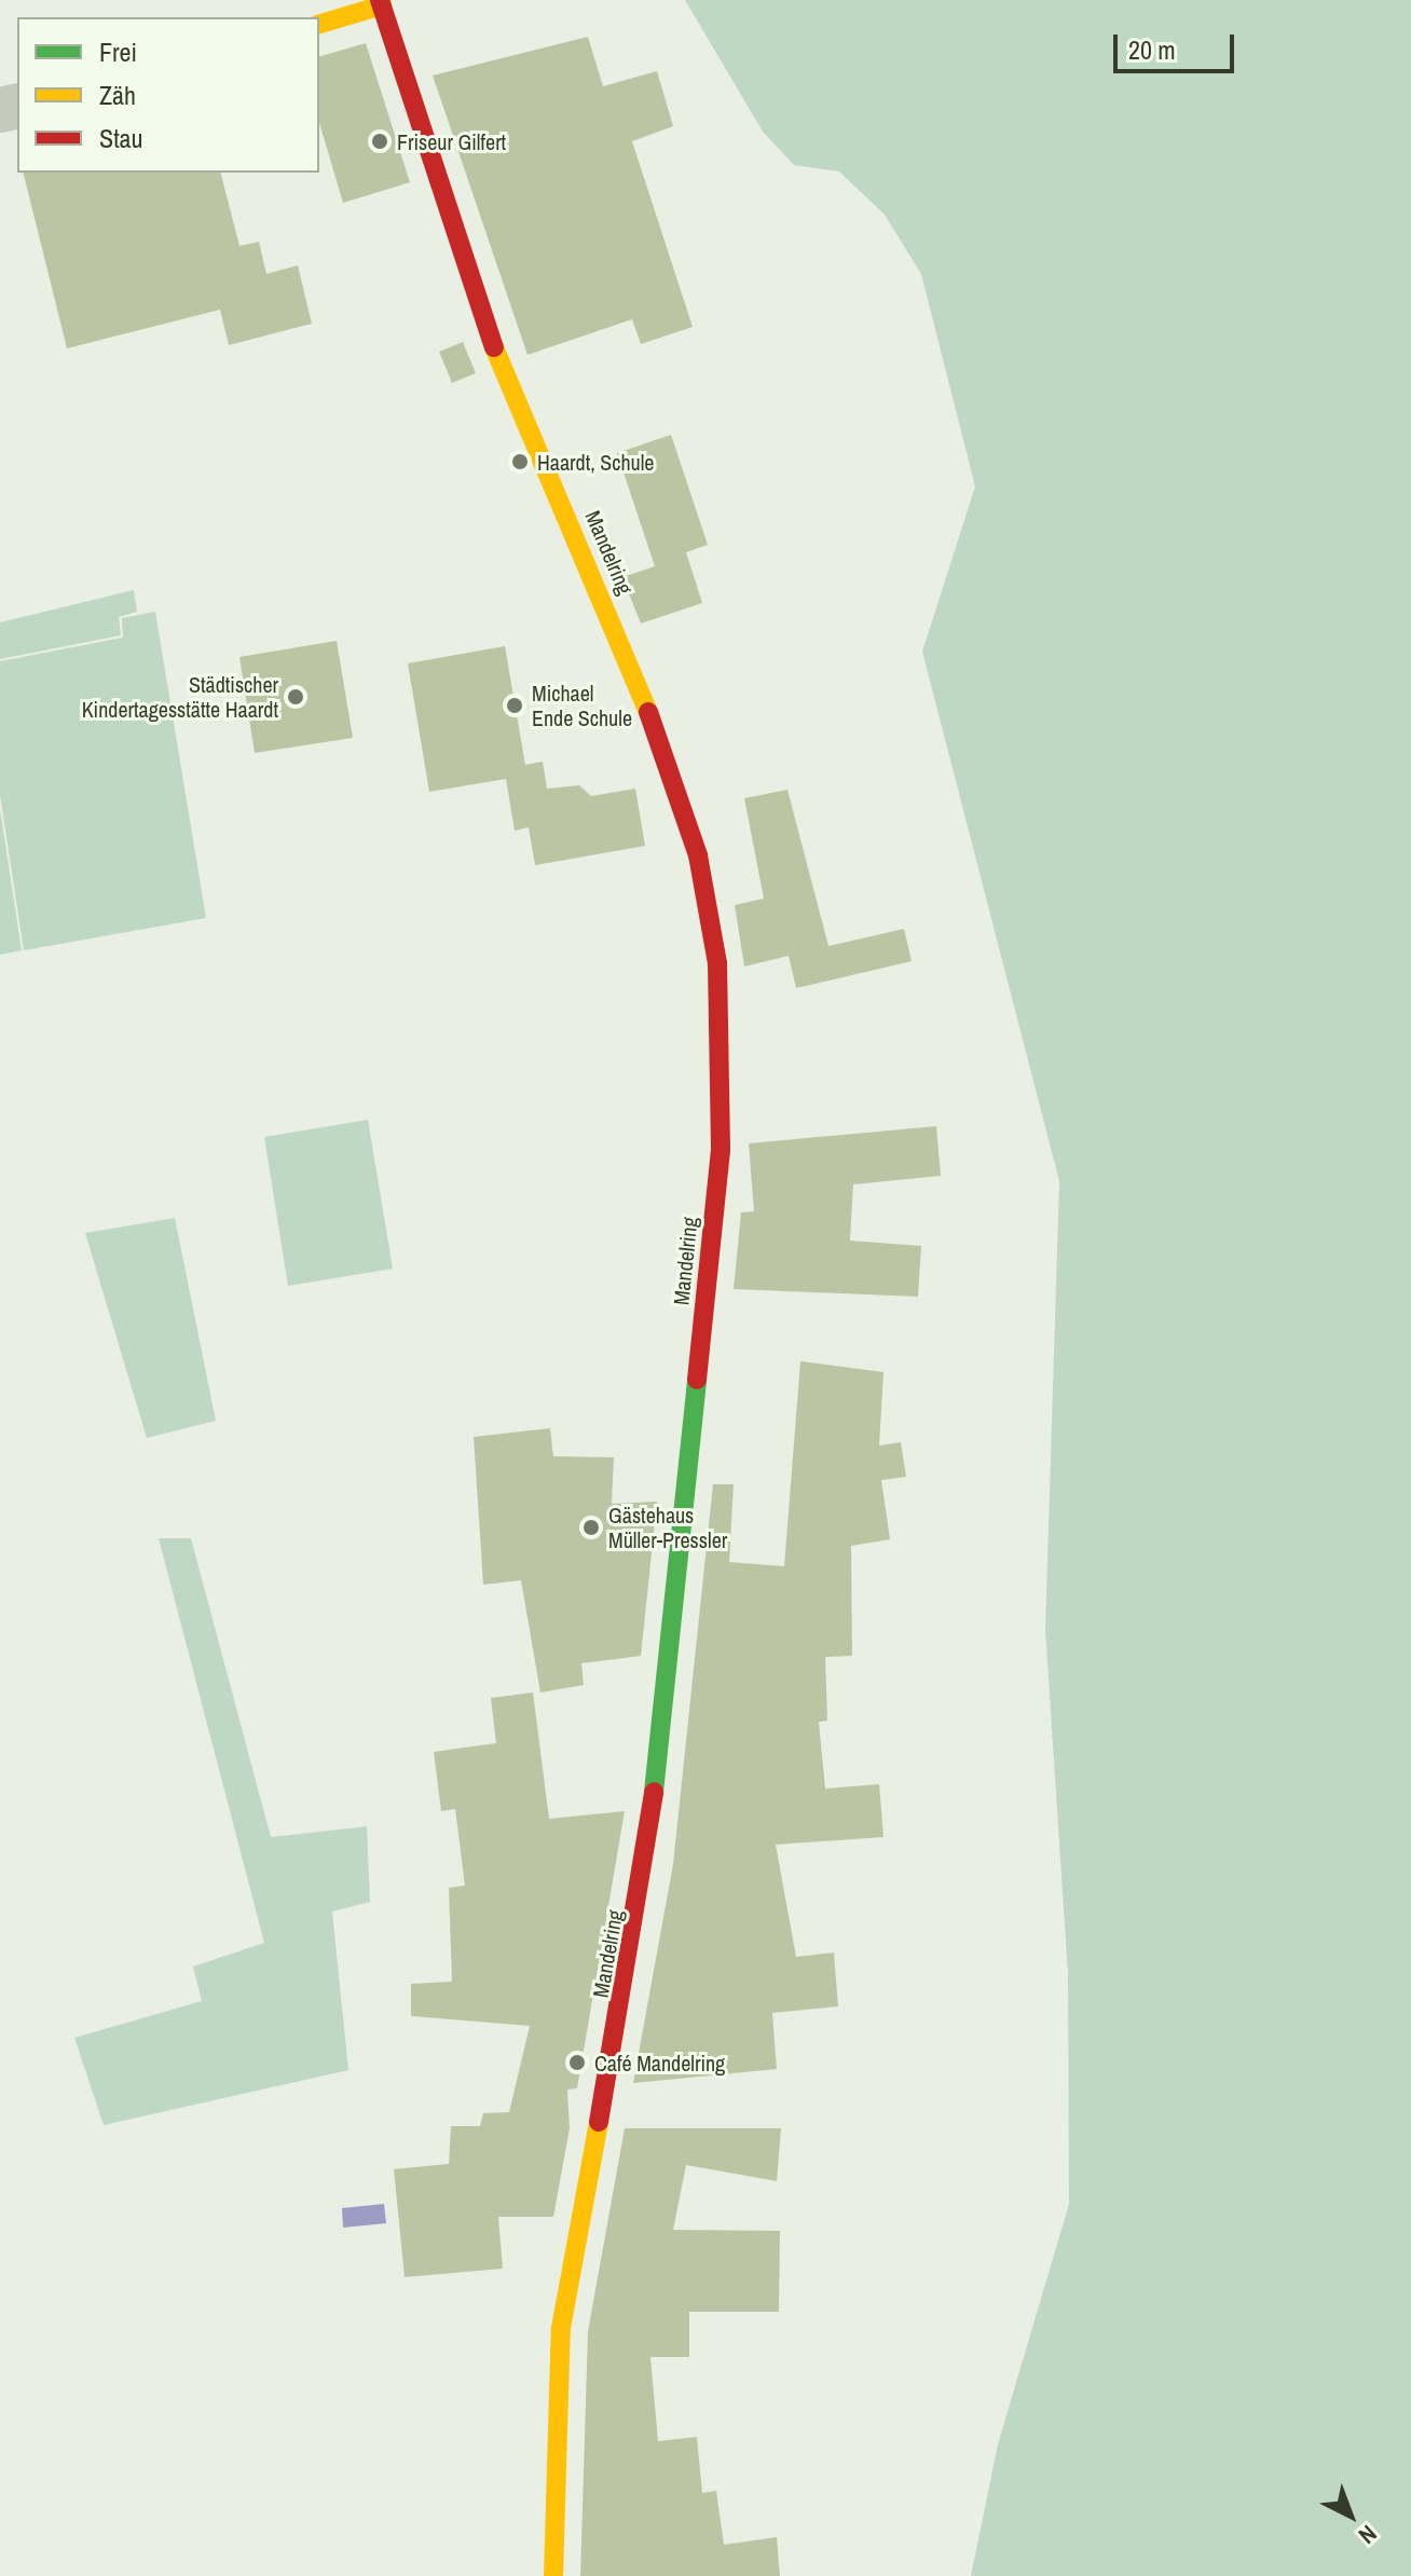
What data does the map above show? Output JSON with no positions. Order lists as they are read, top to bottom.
{
  "streets": {
    "street": ["Mandelring"]
  },
  "places": [
    "Friseur Gilfert",
    "Haardt, Schule",
    "Städtischer Kindertagesstätte Haardt",
    "Michael Ende Schule",
    "Gästehaus Müller-Pressler",
    "Café Mandelring"
  ],
  "legend": ["Frei", "Zäh", "Stau"],
  "scale_bar": "20 m",
  "north": "bottom right"
}
